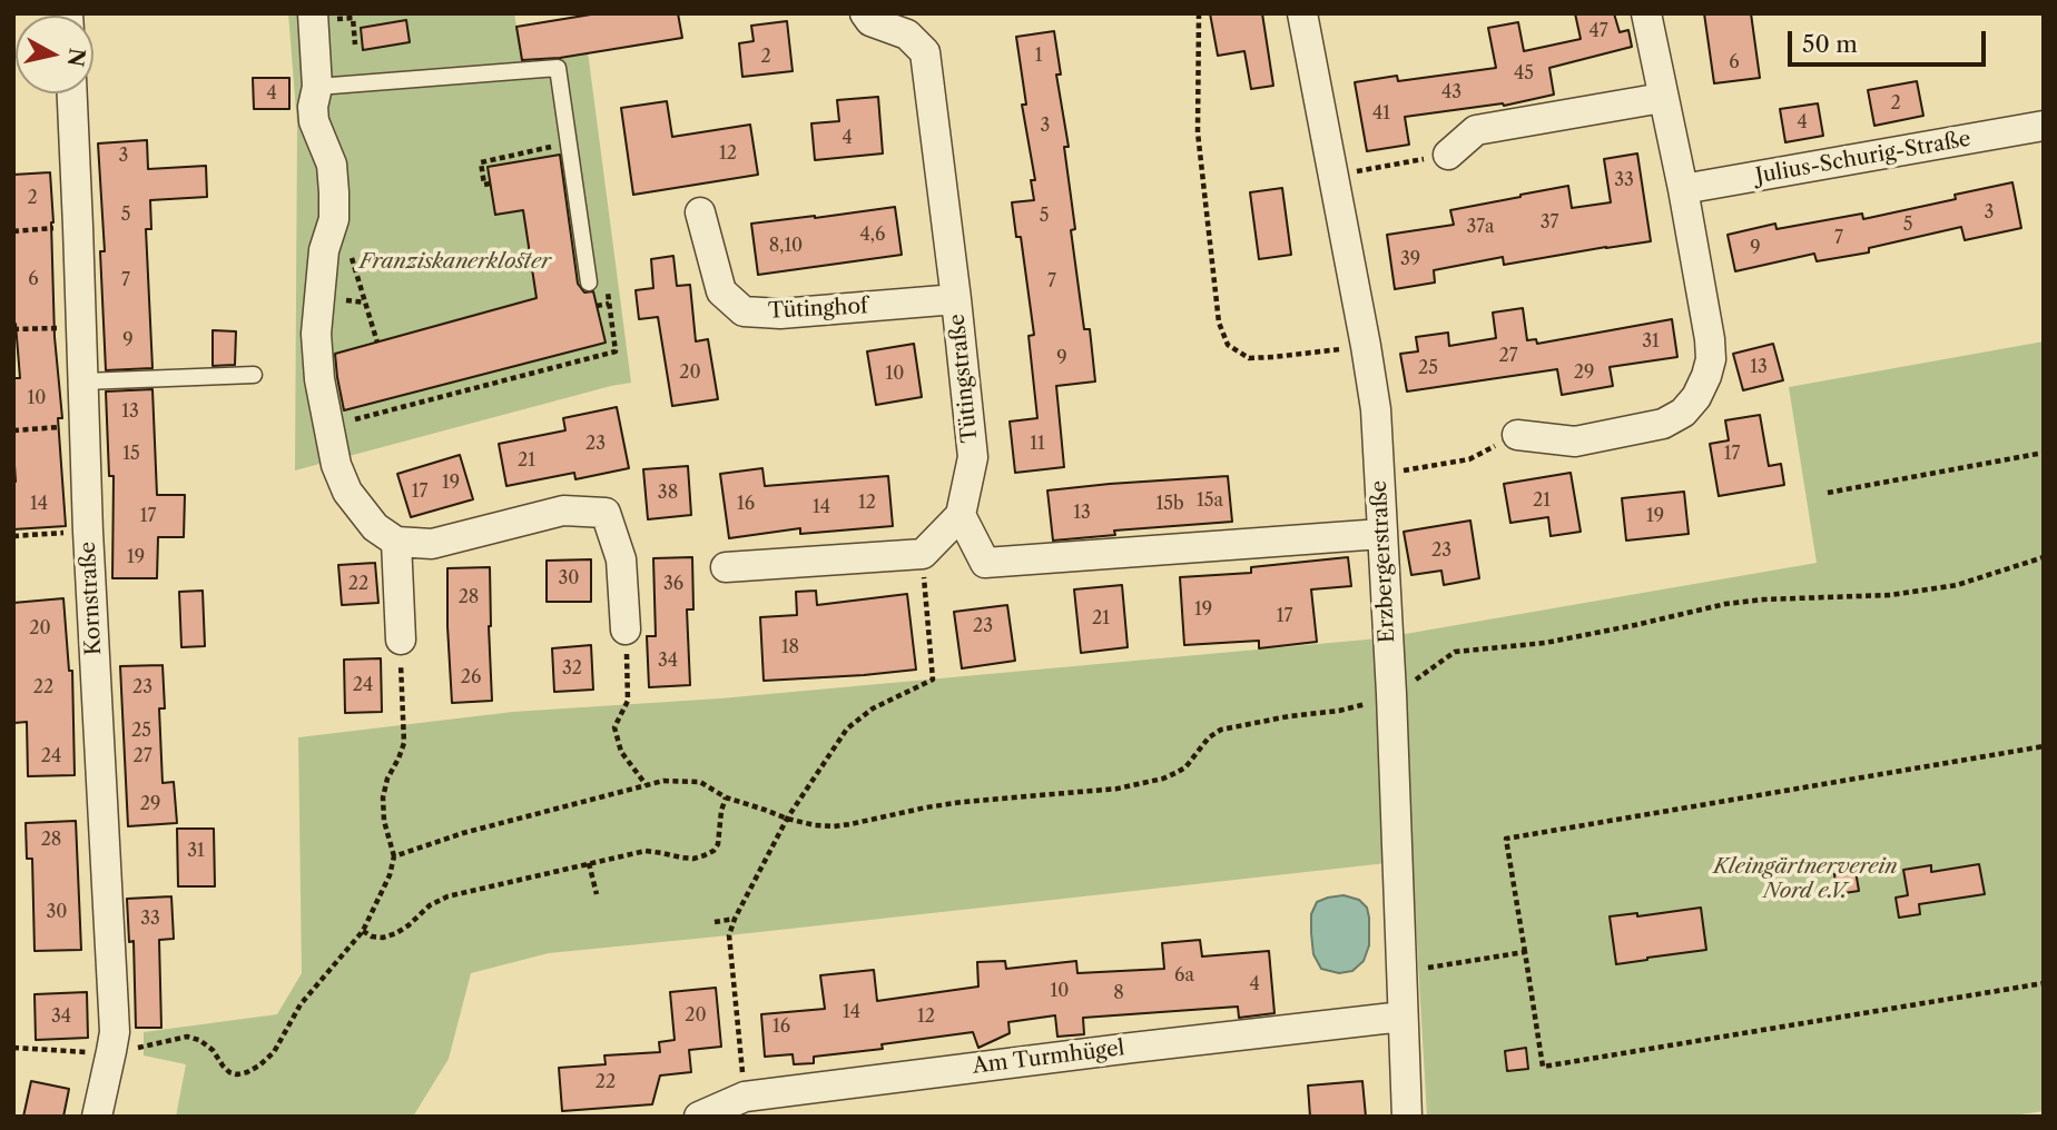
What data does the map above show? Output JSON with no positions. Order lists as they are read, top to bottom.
{
  "streets": {
    "street": [
      "Julius-Schurig-Straße",
      "Tütinghof",
      "Tütingstraße",
      "Erzbergerstraße",
      "Kornstraße",
      "Am Turmhügel"
    ]
  },
  "crossings": [
    ["Tütinghof", "Tütingstraße"],
    ["Erzbergerstraße", "Am Turmhügel"]
  ],
  "parks": ["Franziskanerkloster", "Kleingärtnerverein Nord e.V."],
  "house_numbers": [
    "47",
    "1",
    "2",
    "6",
    "45",
    "43",
    "4",
    "2",
    "41",
    "4",
    "3",
    "4",
    "12",
    "3",
    "33",
    "2",
    "3",
    "5",
    "5",
    "37",
    "5",
    "37a",
    "4,6",
    "7",
    "8,10",
    "9",
    "39",
    "6",
    "7",
    "7",
    "9",
    "31",
    "27",
    "9",
    "13",
    "25",
    "20",
    "29",
    "10",
    "10",
    "13",
    "23",
    "11",
    "15",
    "17",
    "21",
    "19",
    "17",
    "38",
    "15a",
    "21",
    "12",
    "14",
    "16",
    "15b",
    "14",
    "13",
    "17",
    "19",
    "23",
    "19",
    "30",
    "22",
    "36",
    "28",
    "19",
    "17",
    "21",
    "23",
    "20",
    "18",
    "34",
    "32",
    "26",
    "24",
    "22",
    "23",
    "25",
    "24",
    "27",
    "29",
    "28",
    "31",
    "30",
    "33",
    "6a",
    "4",
    "10",
    "8",
    "14",
    "20",
    "34",
    "12",
    "16",
    "22"
  ],
  "scale_bar": "50 m",
  "north": "right"
}
